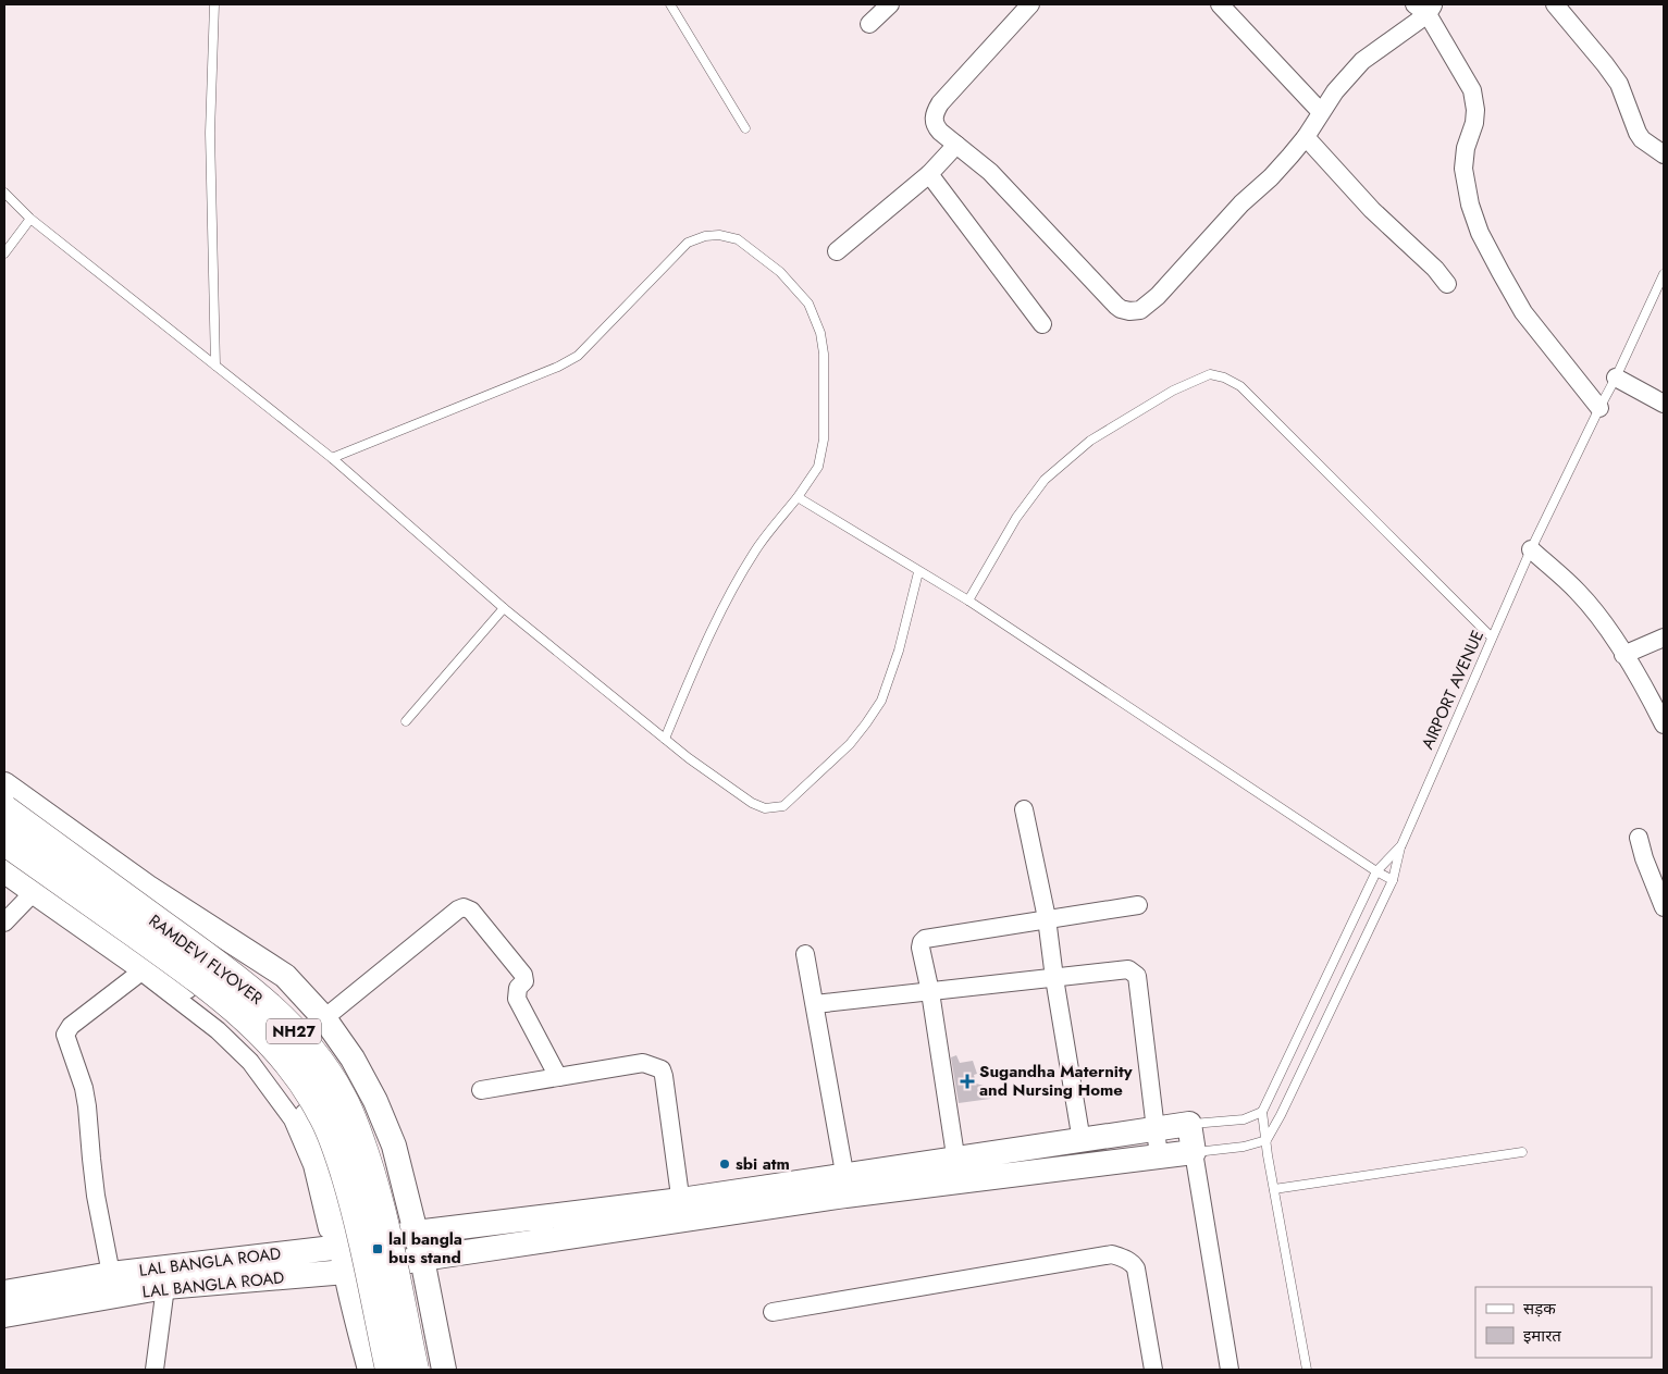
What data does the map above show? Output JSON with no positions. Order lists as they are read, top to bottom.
{
  "streets": {
    "highway": ["RAMDEVI FLYOVER", "NH27"],
    "street": ["LAL BANGLA ROAD"],
    "lane": ["AIRPORT AVENUE"]
  },
  "places": {
    "health": ["Sugandha Maternity and Nursing Home"],
    "other": ["sbi atm"],
    "transit": ["lal bangla bus stand"]
  },
  "legend": ["सड़क", "इमारत"]
}
